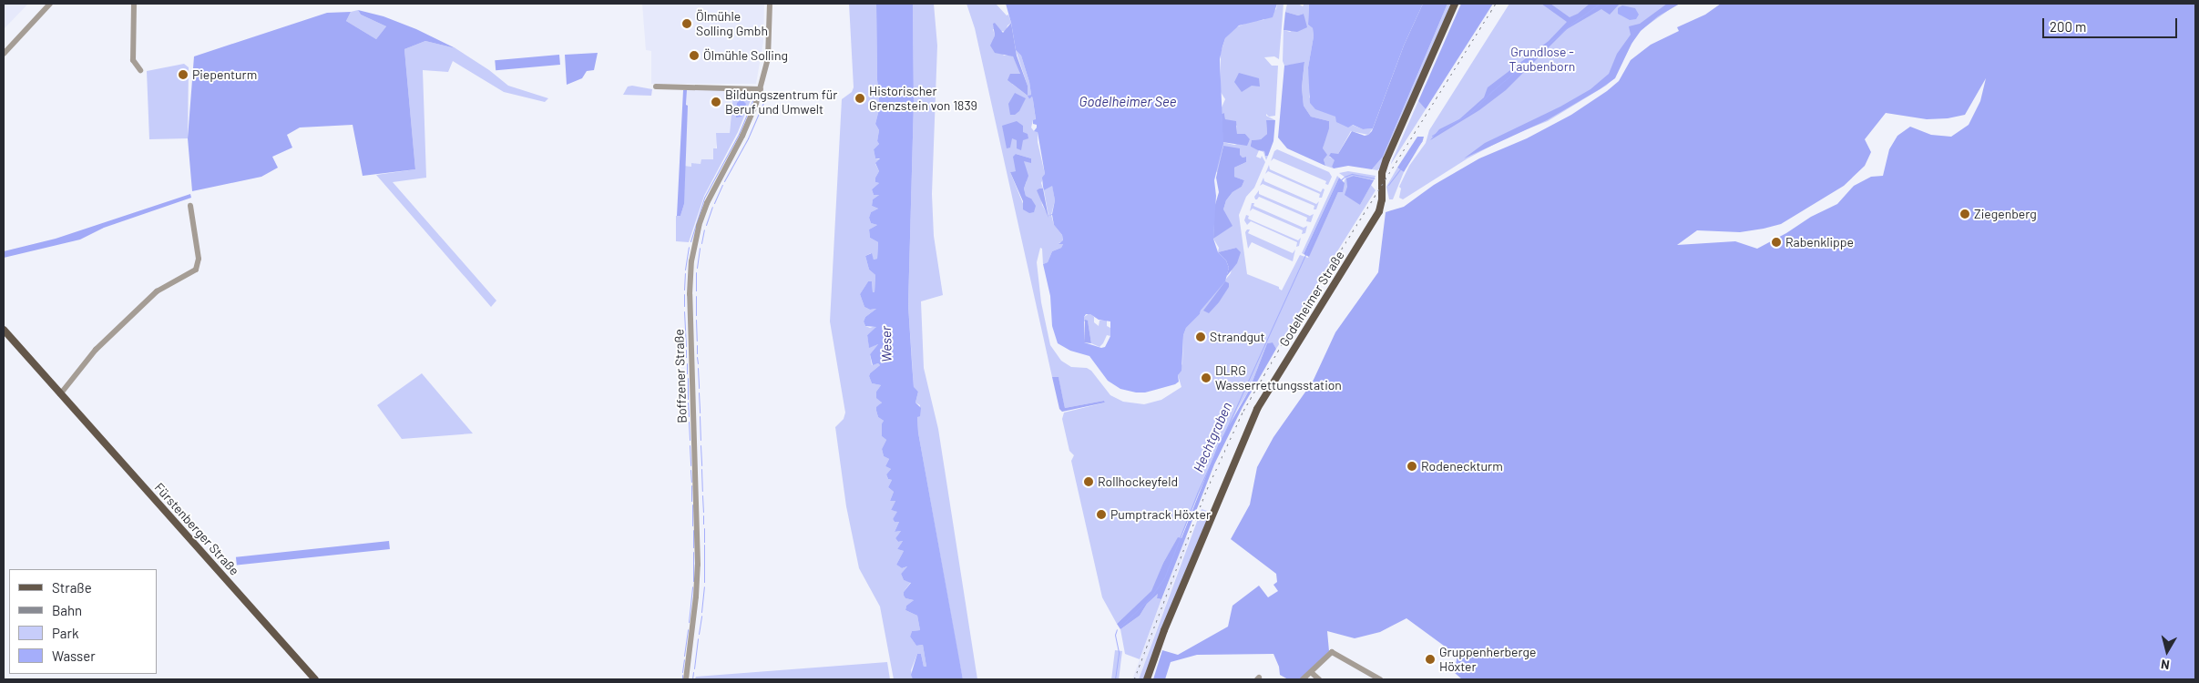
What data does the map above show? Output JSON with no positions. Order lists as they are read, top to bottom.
{
  "streets": {
    "main road": ["Godelheimer Straße", "Fürstenberger Straße"],
    "street": ["Boffzener Straße"]
  },
  "water": ["Godelheimer See", "Weser", "Hechtgraben"],
  "parks": ["Grundlose - Taubenborn"],
  "places": [
    "Ölmühle Solling Gmbh",
    "Ölmühle Solling",
    "Piepenturm",
    "Historischer Grenzstein von 1839",
    "Bildungszentrum für Beruf und Umwelt",
    "Ziegenberg",
    "Rabenklippe",
    "Strandgut",
    "DLRG Wasserrettungsstation",
    "Rodeneckturm",
    "Rollhockeyfeld",
    "Pumptrack Höxter",
    "Gruppenherberge Höxter"
  ],
  "legend": [
    "Straße",
    "Bahn",
    "Park",
    "Wasser"
  ],
  "scale_bar": "200 m",
  "north": "bottom"
}
